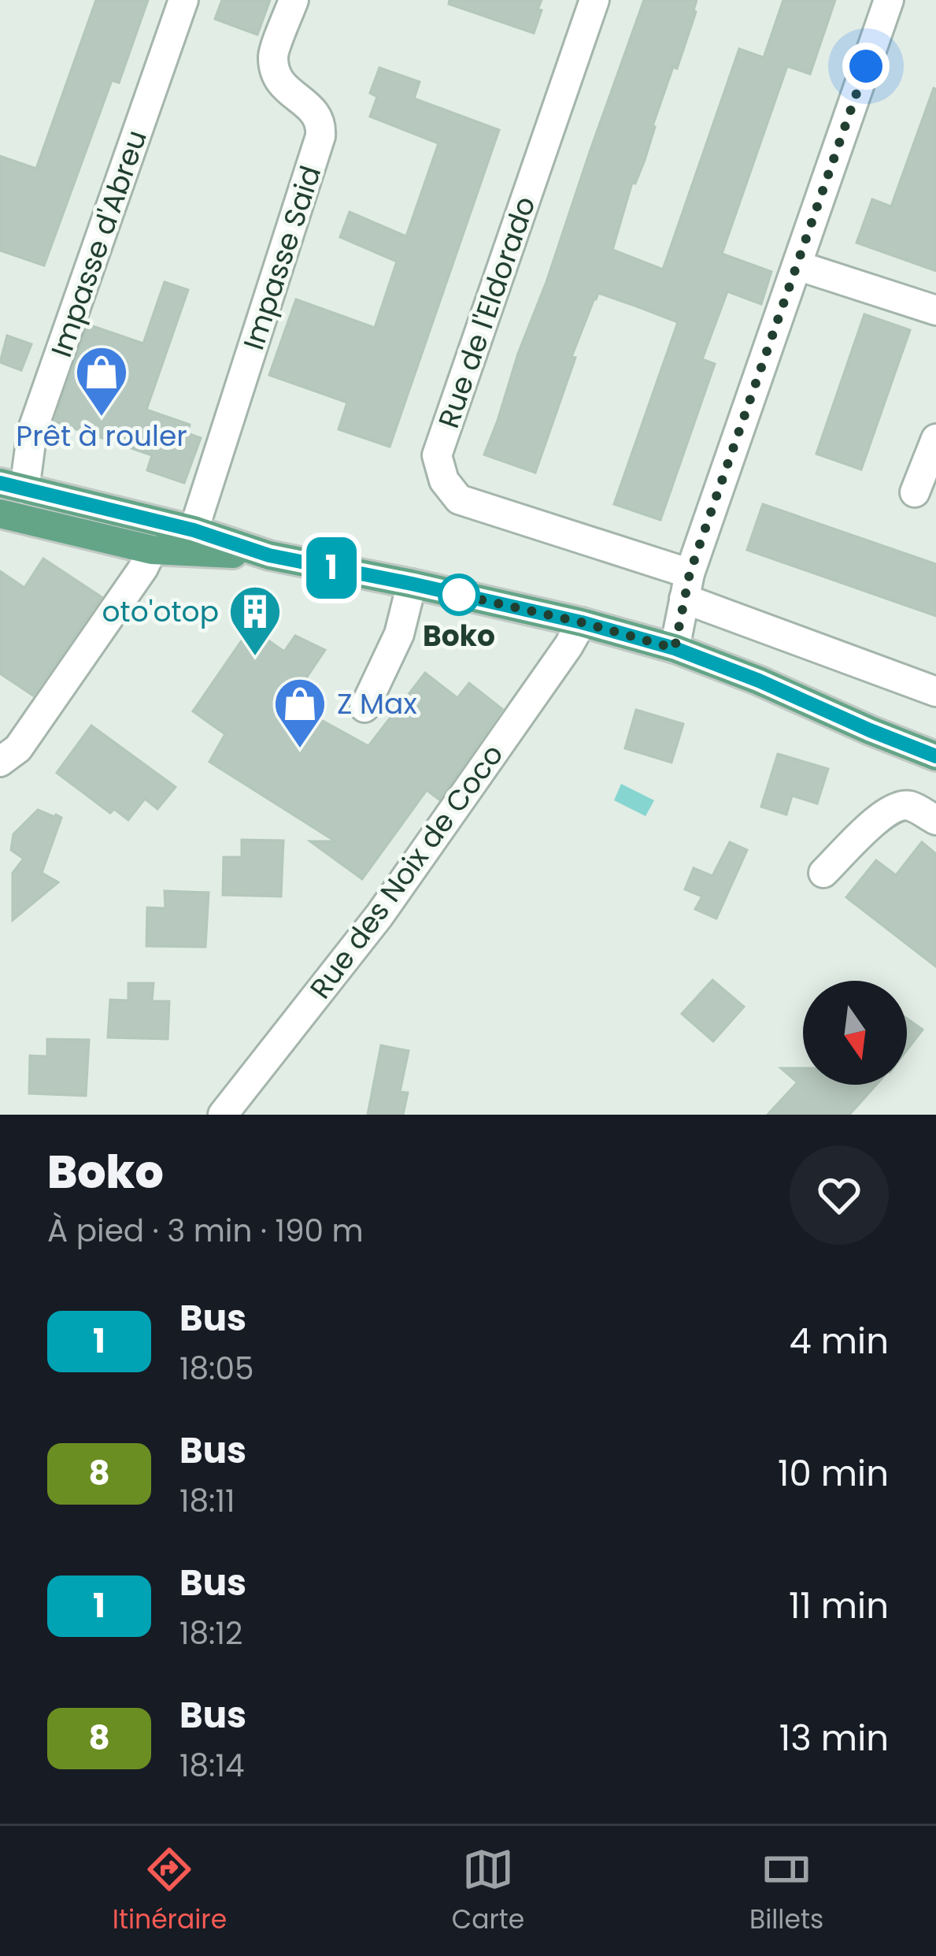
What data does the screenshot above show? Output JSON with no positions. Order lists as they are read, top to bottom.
{
  "streets": {
    "street": [
      "Impasse d'Abreu",
      "Impasse Said",
      "Rue de l'Eldorado",
      "Rue des Noix de Coco"
    ]
  },
  "places": {
    "shop": ["Prêt à rouler", "Z Max"],
    "other": ["Boko"],
    "building": ["oto'otop"]
  },
  "lines": ["bus line 1"],
  "north": "bottom",
  "page": {
    "on_map": "1",
    "heading": ["Boko", "À pied · 3 min · 190 m"],
    "list": [
      {
        "mark": "1",
        "name": "Bus",
        "note": "18:05",
        "value": "4 min"
      },
      {
        "mark": "8",
        "name": "Bus",
        "note": "18:11",
        "value": "10 min"
      },
      {
        "mark": "1",
        "name": "Bus",
        "note": "18:12",
        "value": "11 min"
      },
      {
        "mark": "8",
        "name": "Bus",
        "note": "18:14",
        "value": "13 min"
      }
    ],
    "tabs": ["Itinéraire", "Carte", "Billets"]
  }
}
